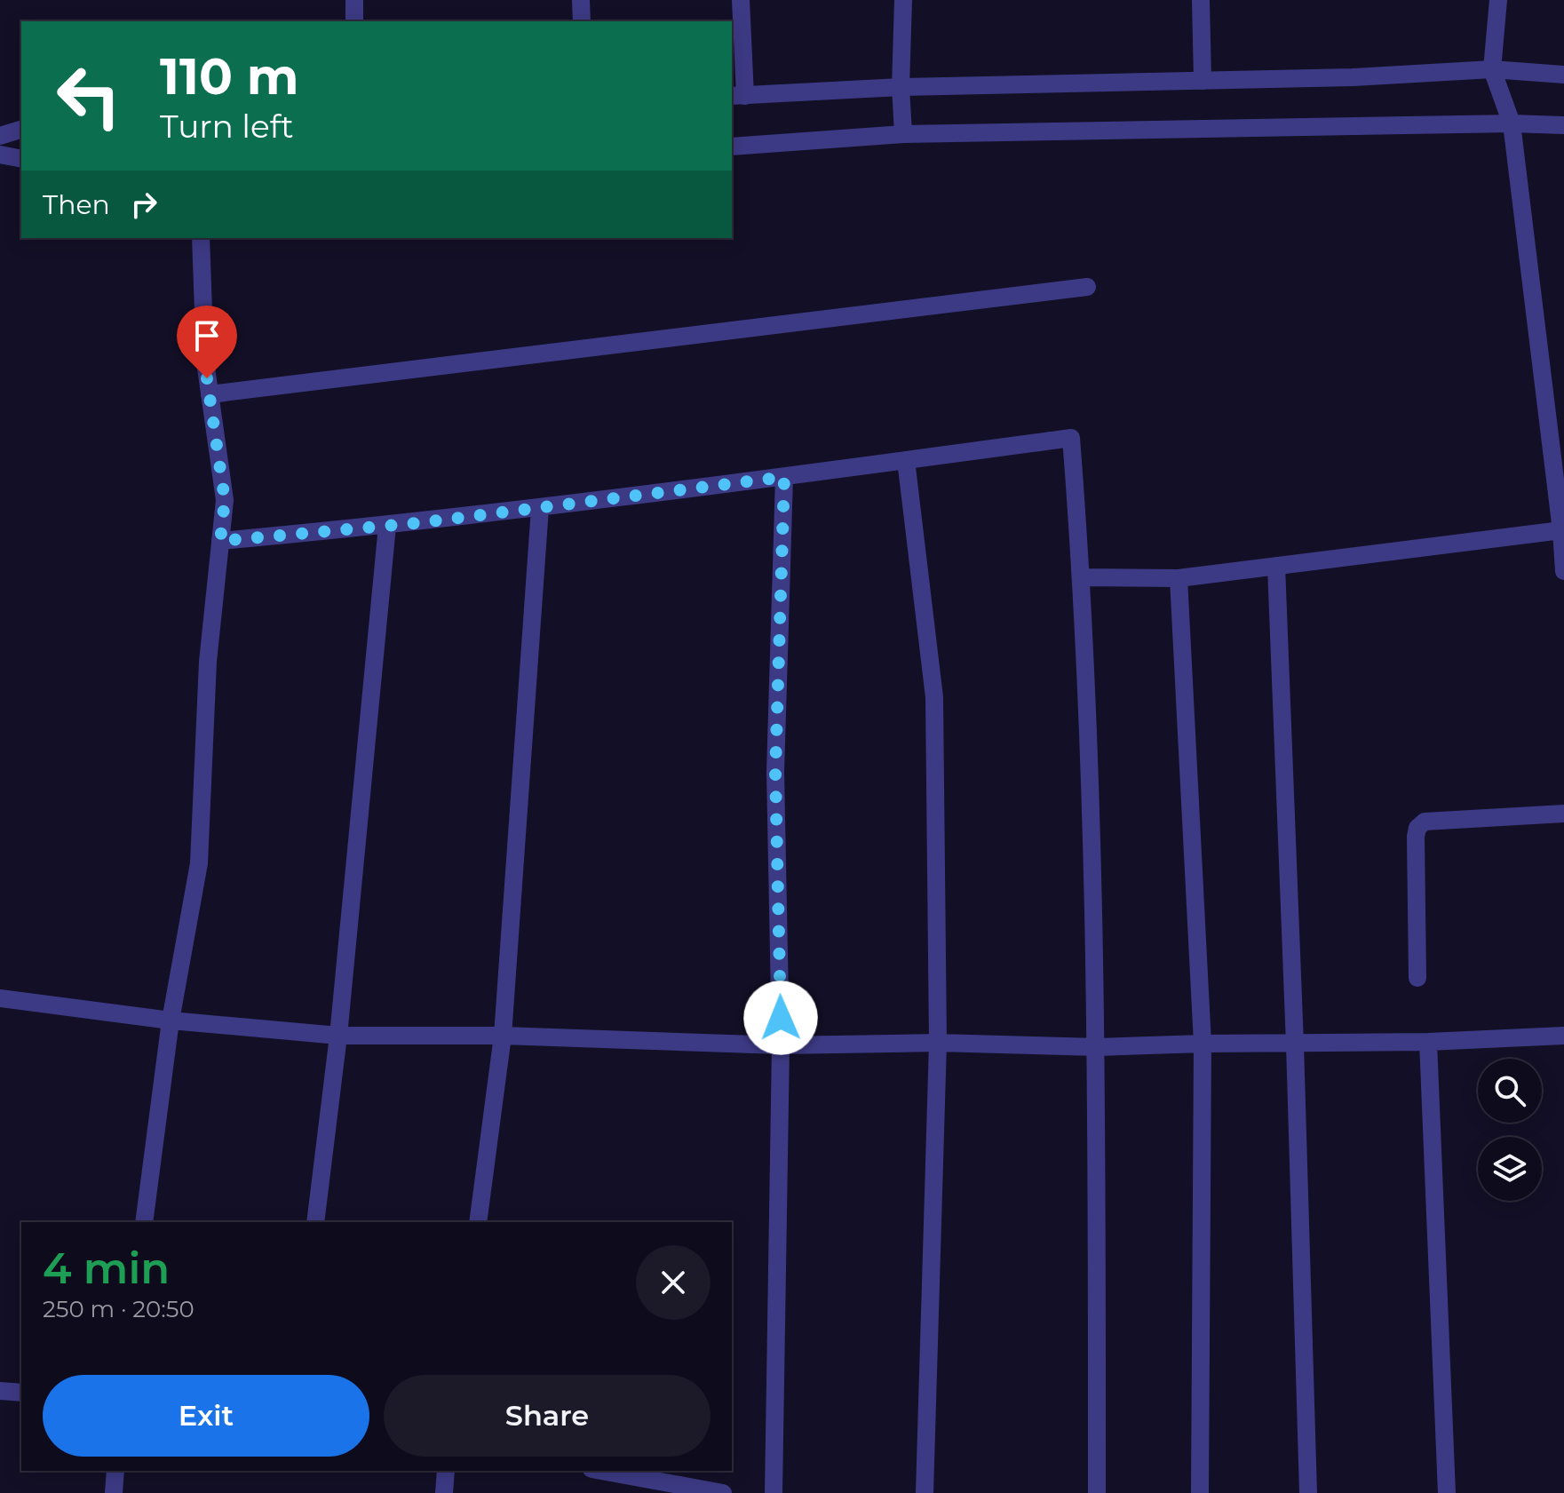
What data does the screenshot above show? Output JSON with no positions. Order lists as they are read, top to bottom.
{
  "page": {
    "turn": ["110 m", "Turn left"],
    "then": "Then",
    "heading": ["4 min", "250 m · 20:50"],
    "buttons": ["Exit", "Share"]
  }
}
